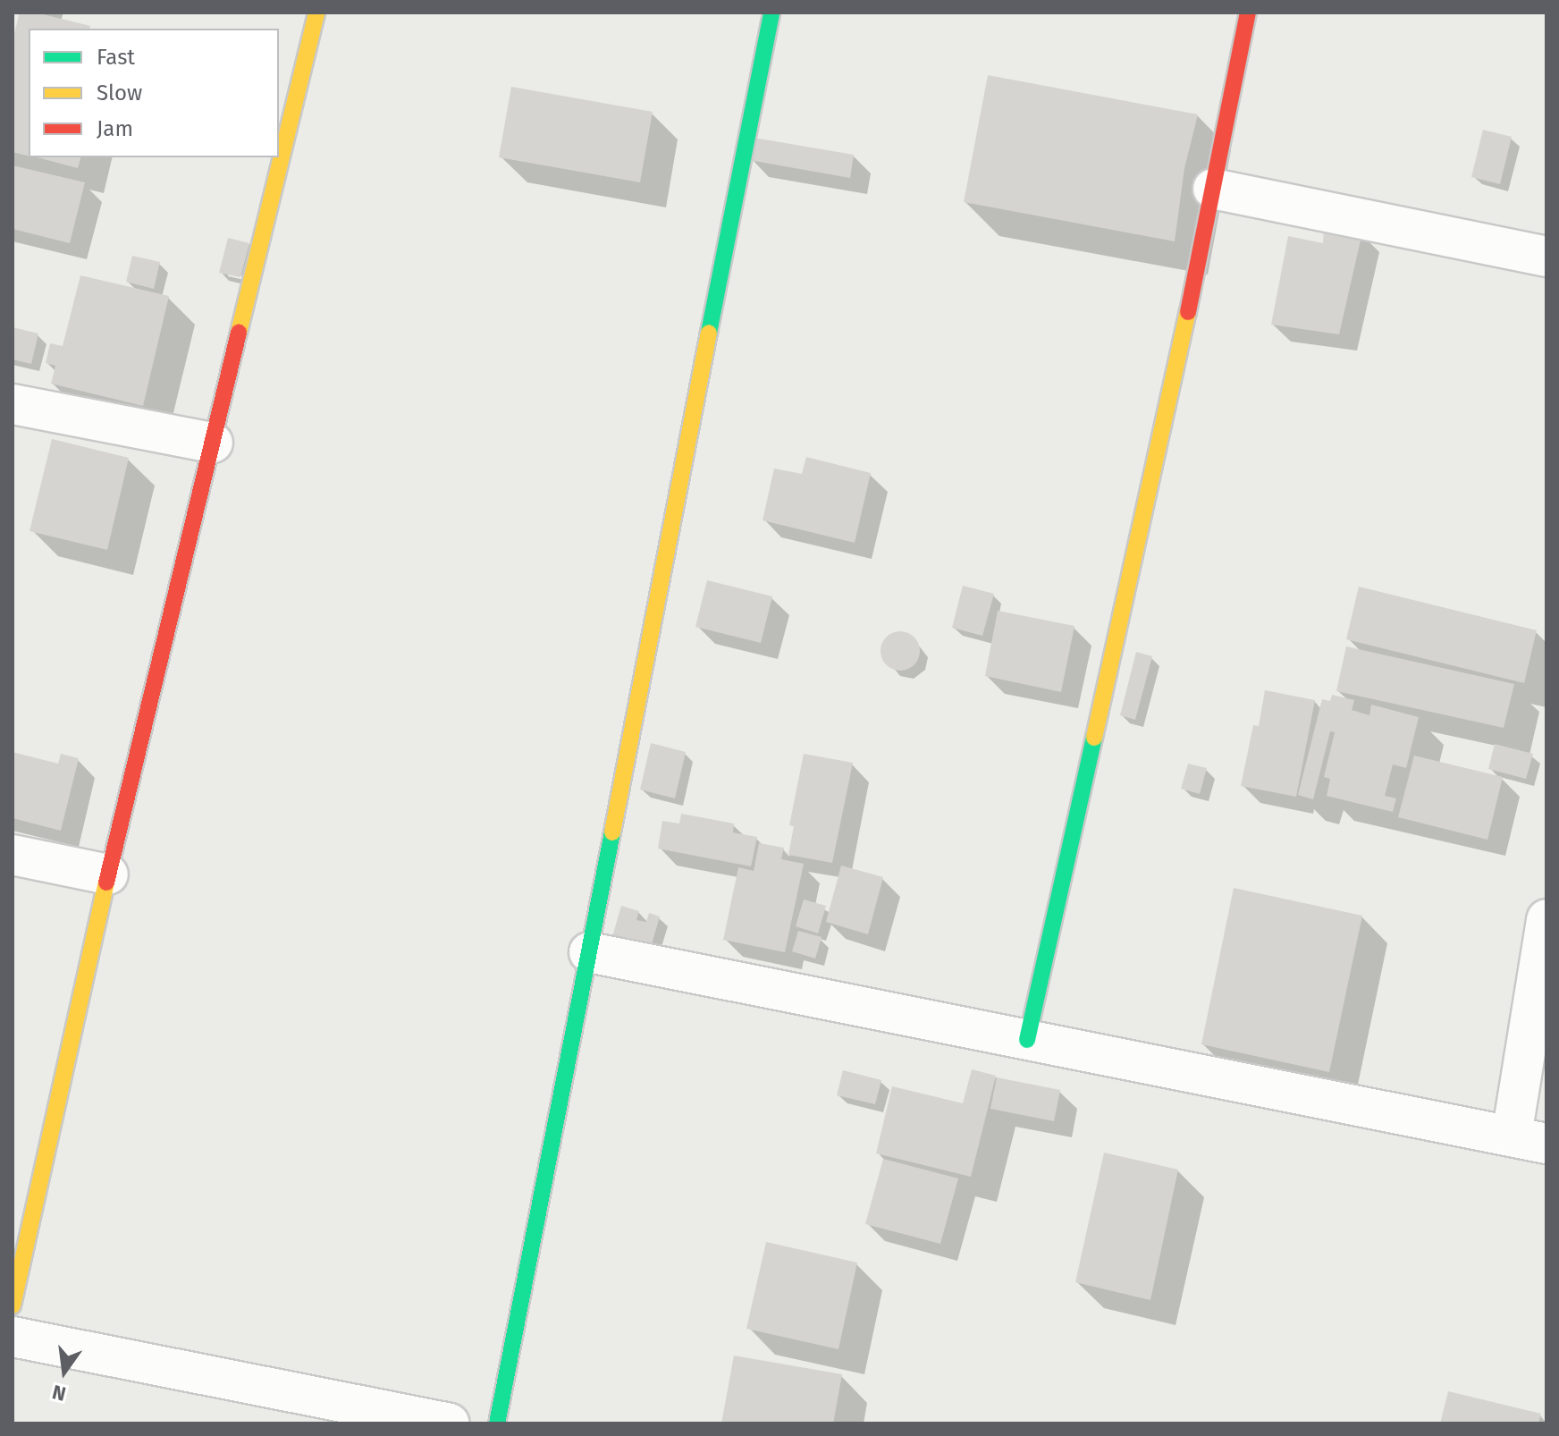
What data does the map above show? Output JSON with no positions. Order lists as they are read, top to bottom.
{
  "legend": ["Fast", "Slow", "Jam"],
  "north": "bottom"
}
